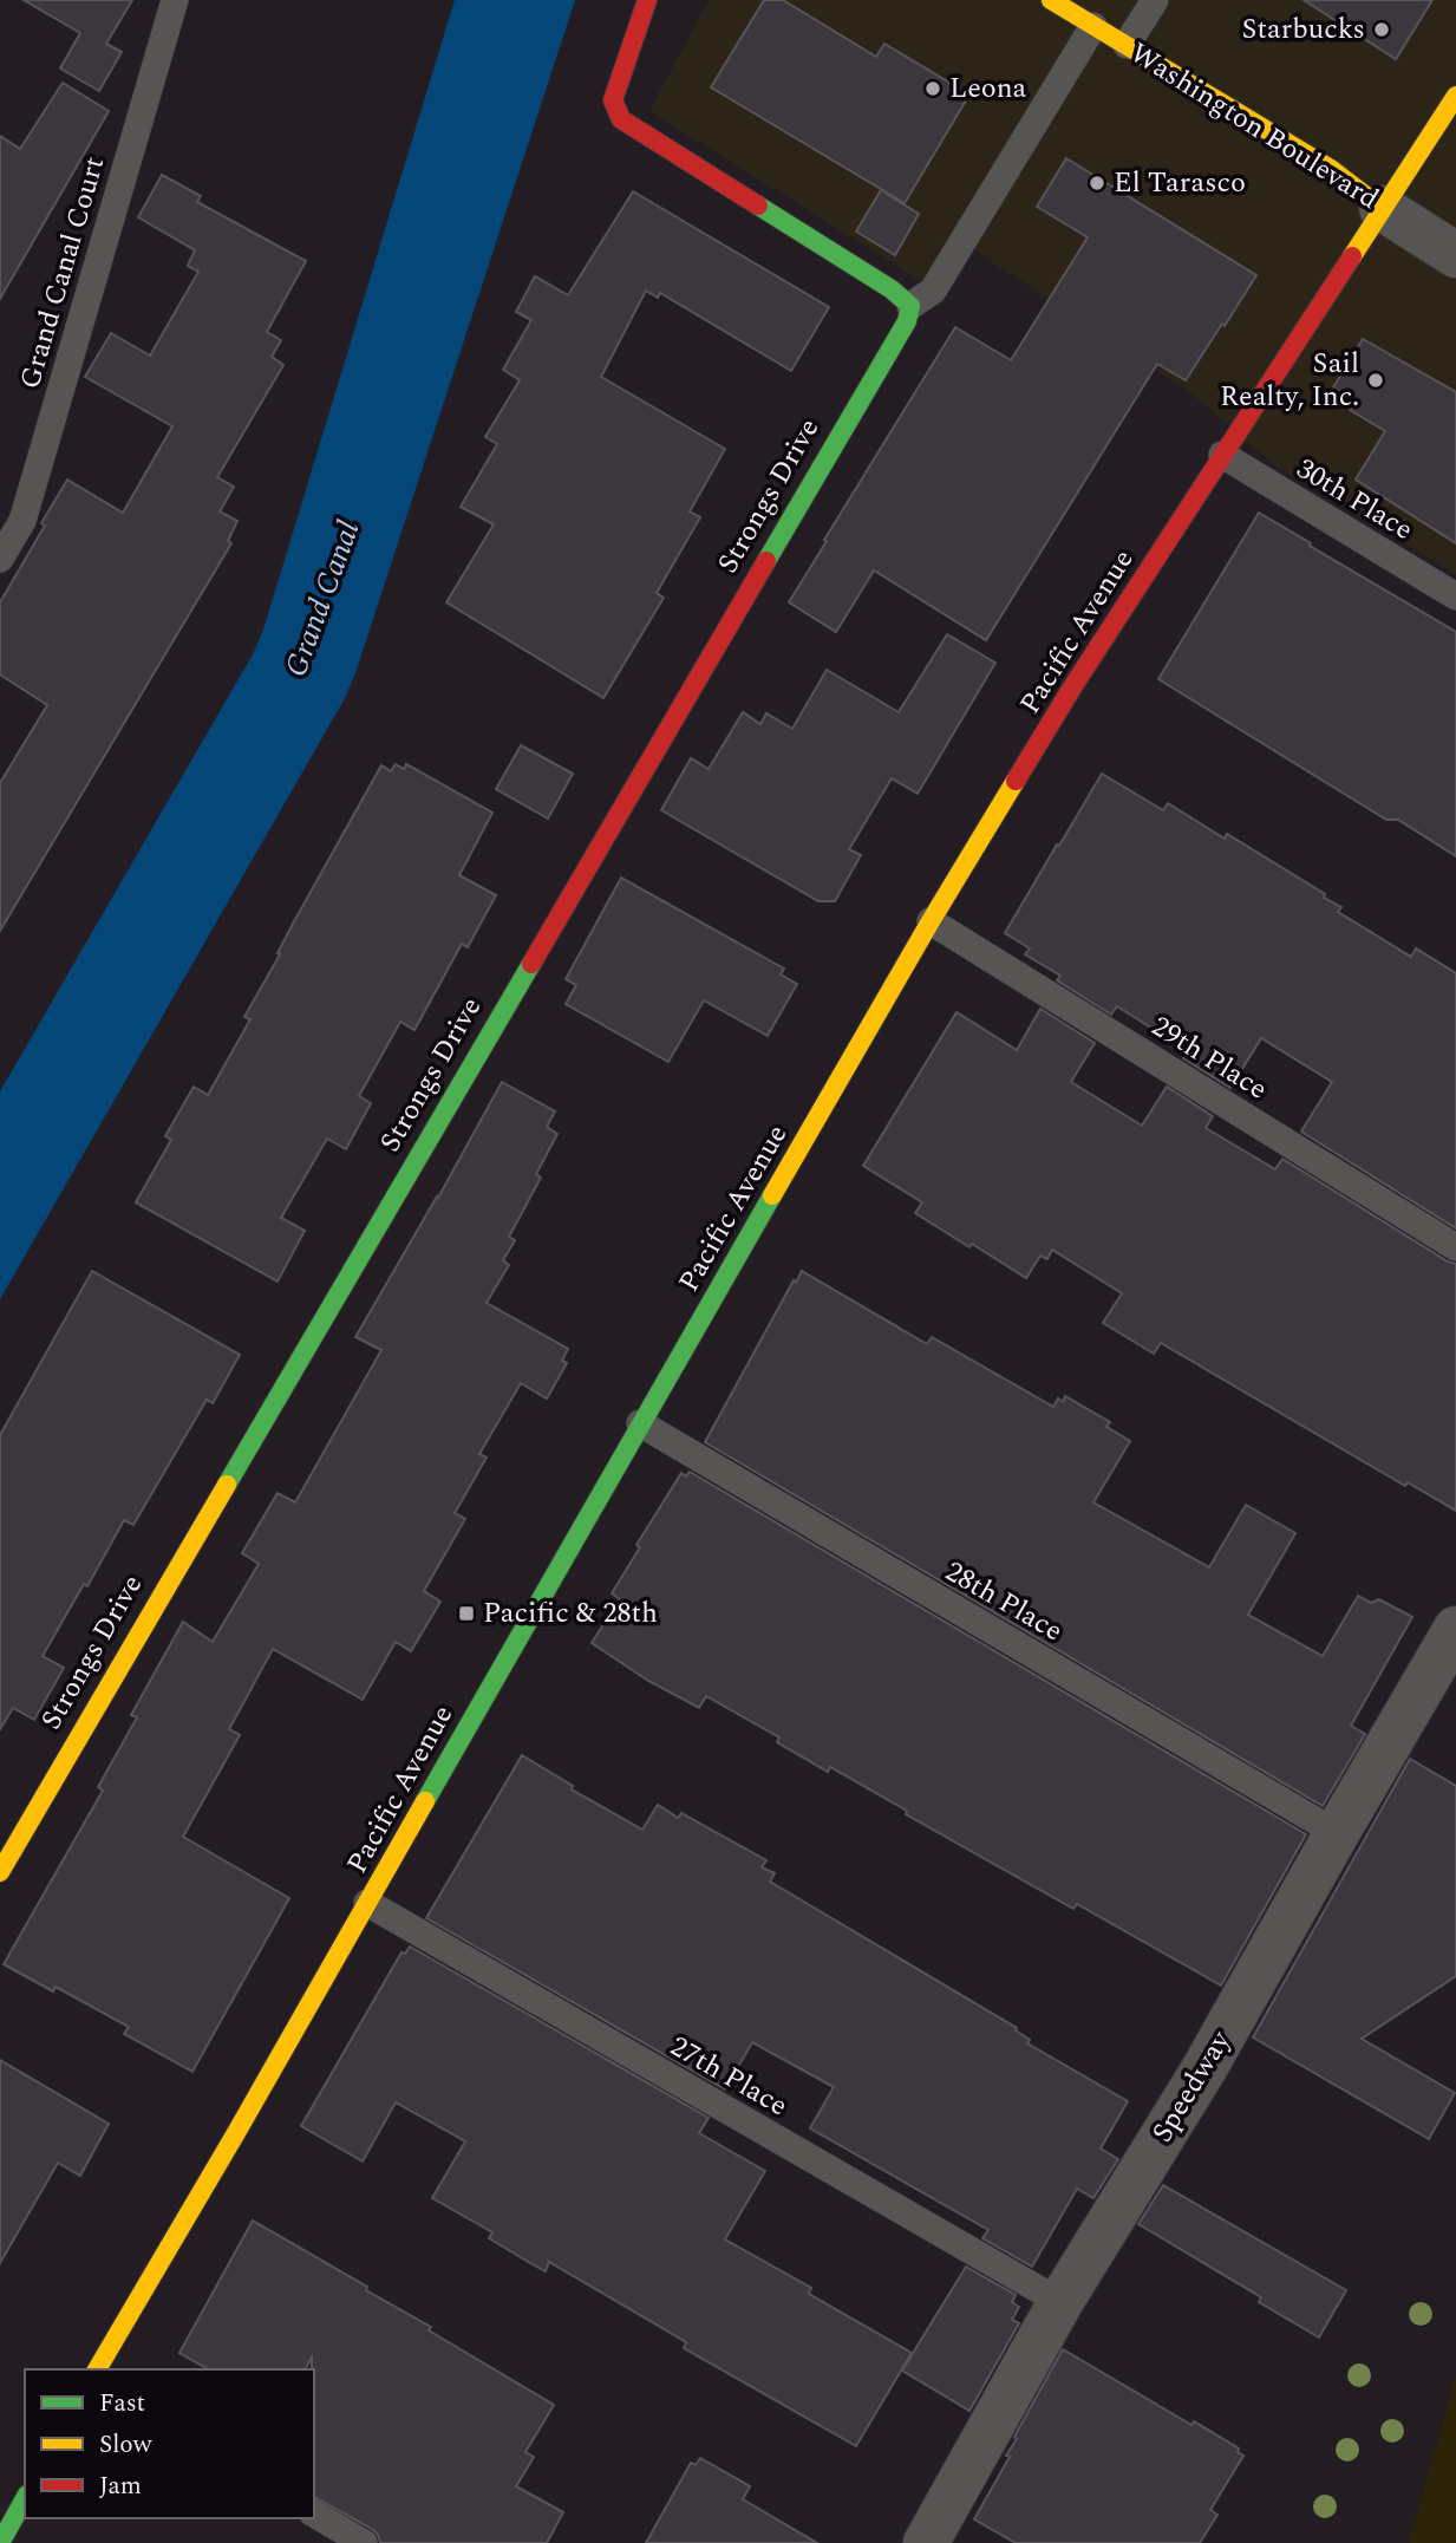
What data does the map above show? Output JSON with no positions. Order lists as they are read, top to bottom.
{
  "streets": {
    "main road": ["Washington Boulevard", "Strongs Drive", "Pacific Avenue"],
    "street": ["Speedway"],
    "lane": [
      "Grand Canal Court",
      "30th Place",
      "29th Place",
      "28th Place",
      "27th Place"
    ]
  },
  "crossings": [
    ["Washington Boulevard", "Strongs Drive"],
    ["Washington Boulevard", "Pacific Avenue"],
    ["30th Place", "Pacific Avenue"],
    ["Pacific Avenue", "29th Place"],
    ["Pacific Avenue", "28th Place"],
    ["Pacific Avenue", "27th Place"],
    ["28th Place", "Speedway"],
    ["27th Place", "Speedway"]
  ],
  "water": ["Grand Canal"],
  "places": {
    "other": [
      "Starbucks",
      "Leona",
      "El Tarasco",
      "Sail Realty, Inc."
    ],
    "transit": ["Pacific & 28th"]
  },
  "legend": ["Fast", "Slow", "Jam"]
}
